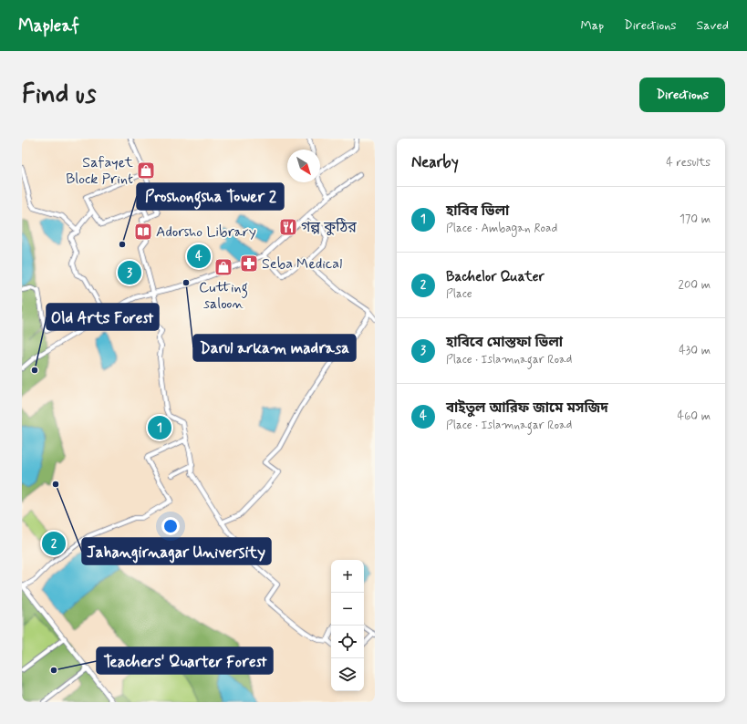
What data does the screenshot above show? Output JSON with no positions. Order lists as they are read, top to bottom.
{
  "places": {
    "shop": ["Safayet Block Print", "Cutting saloon"],
    "restaurant": ["গল্প কুঠির"],
    "library": ["Adorsho Library"],
    "other": [
      "Proshongsha Tower 2",
      "Darul arkam madrasa",
      "Old Arts Forest",
      "Jahangirnagar University",
      "Teachers' Quarter Forest"
    ],
    "pharmacy": ["Seba Medical"]
  },
  "north": "bottom right",
  "page": {
    "header": "Mapleaf",
    "nav": ["Map", "Directions", "Saved"],
    "buttons": "Directions",
    "title": "Find us",
    "heading": ["Nearby", "4 results"],
    "list": [
      {
        "mark": "1",
        "name": "হাবিব ভিলা",
        "note": "Place · Ambagan Road",
        "value": "170 m"
      },
      {
        "mark": "2",
        "name": "Bachelor Quater",
        "note": "Place",
        "value": "200 m"
      },
      {
        "mark": "3",
        "name": "হাবিবে মোস্তফা ভিলা",
        "note": "Place · Islamnagar Road",
        "value": "430 m"
      },
      {
        "mark": "4",
        "name": "বাইতুল আরিফ জামে মসজিদ",
        "note": "Place · Islamnagar Road",
        "value": "460 m"
      }
    ],
    "pins": [
      "4",
      "3",
      "1",
      "2"
    ],
    "map_buttons": ["+", "−"]
  }
}
